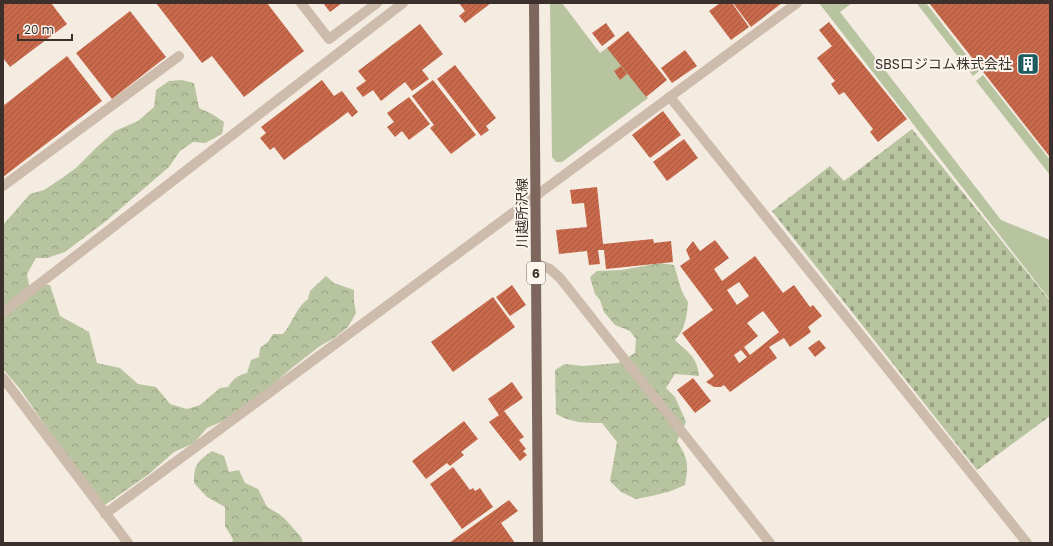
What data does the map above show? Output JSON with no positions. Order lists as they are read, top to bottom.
{
  "streets": {
    "main road": ["川越所沢線", "6"]
  },
  "places": {
    "building": ["SBSロジコム株式会社"]
  },
  "scale_bar": "20 m"
}
